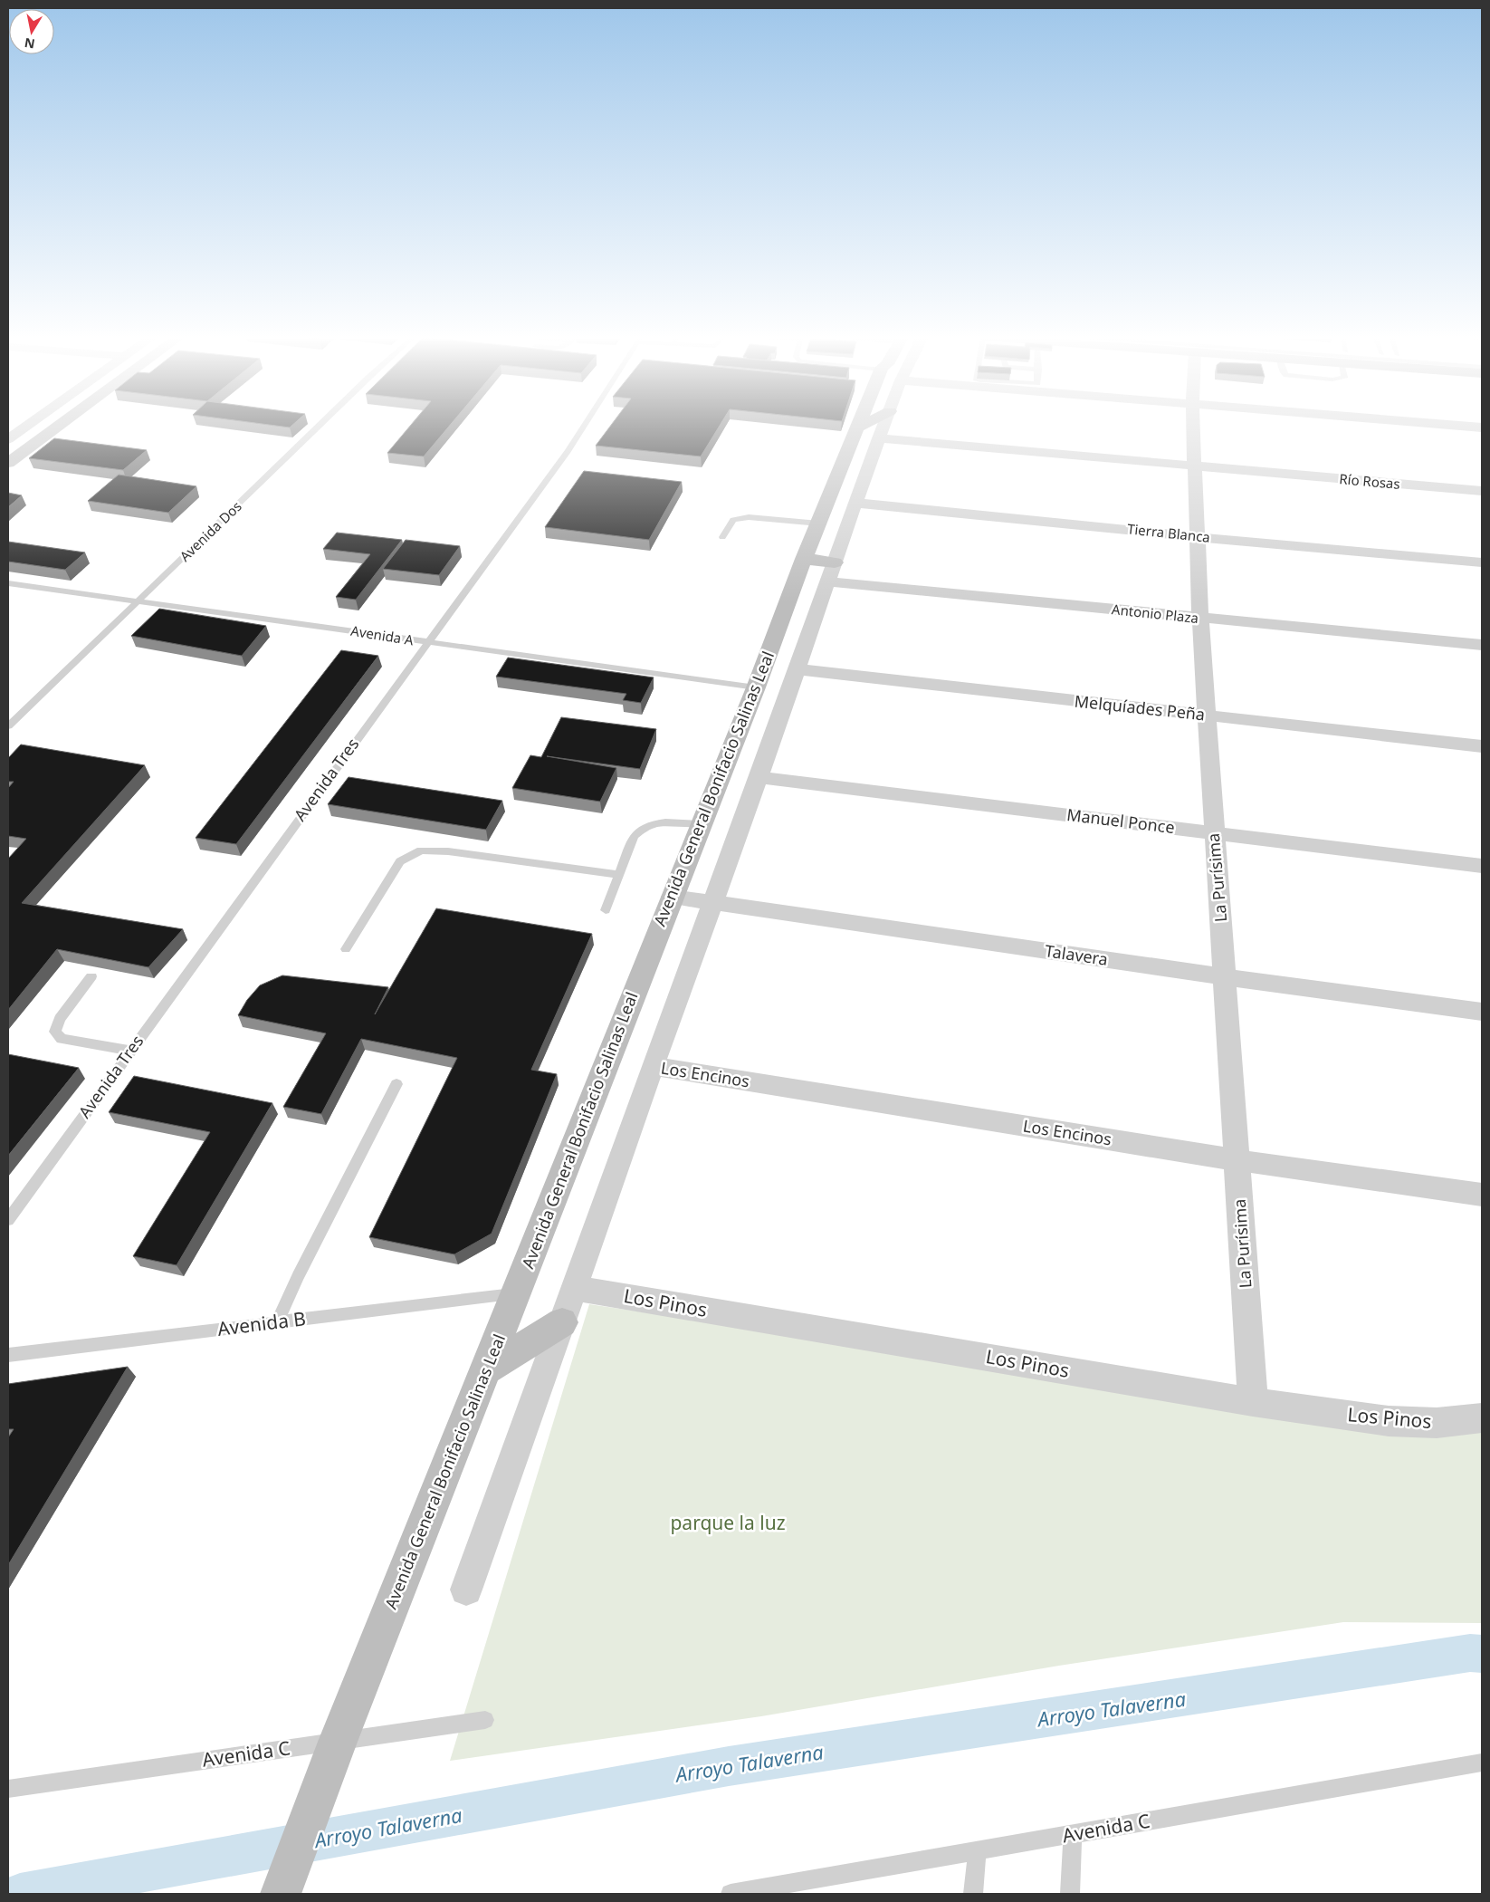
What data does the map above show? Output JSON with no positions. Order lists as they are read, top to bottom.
{
  "streets": {
    "street": [
      "Río Rosas",
      "Tierra Blanca",
      "Antonio Plaza",
      "Melquíades Peña",
      "Avenida General Bonifacio Salinas Leal",
      "Manuel Ponce",
      "La Purísima",
      "Talavera",
      "Los Encinos",
      "Los Pinos"
    ],
    "lane": [
      "Avenida Dos",
      "Avenida A",
      "Avenida Tres",
      "Avenida B",
      "Avenida C"
    ]
  },
  "crossings": [
    ["Río Rosas", "La Purísima"],
    ["Avenida Dos", "Avenida A"],
    ["Tierra Blanca", "La Purísima"],
    ["Antonio Plaza", "La Purísima"],
    ["Avenida A", "Avenida Tres"],
    ["Avenida A", "Avenida General Bonifacio Salinas Leal"],
    ["Melquíades Peña", "La Purísima"],
    ["Avenida General Bonifacio Salinas Leal", "Talavera"],
    ["Avenida General Bonifacio Salinas Leal", "Avenida B"],
    ["Avenida General Bonifacio Salinas Leal", "Avenida C"],
    ["Manuel Ponce", "La Purísima"],
    ["La Purísima", "Talavera"],
    ["La Purísima", "Los Encinos"],
    ["La Purísima", "Los Pinos"]
  ],
  "water": ["Arroyo Talaverna"],
  "parks": ["parque la luz"],
  "north": "bottom"
}
